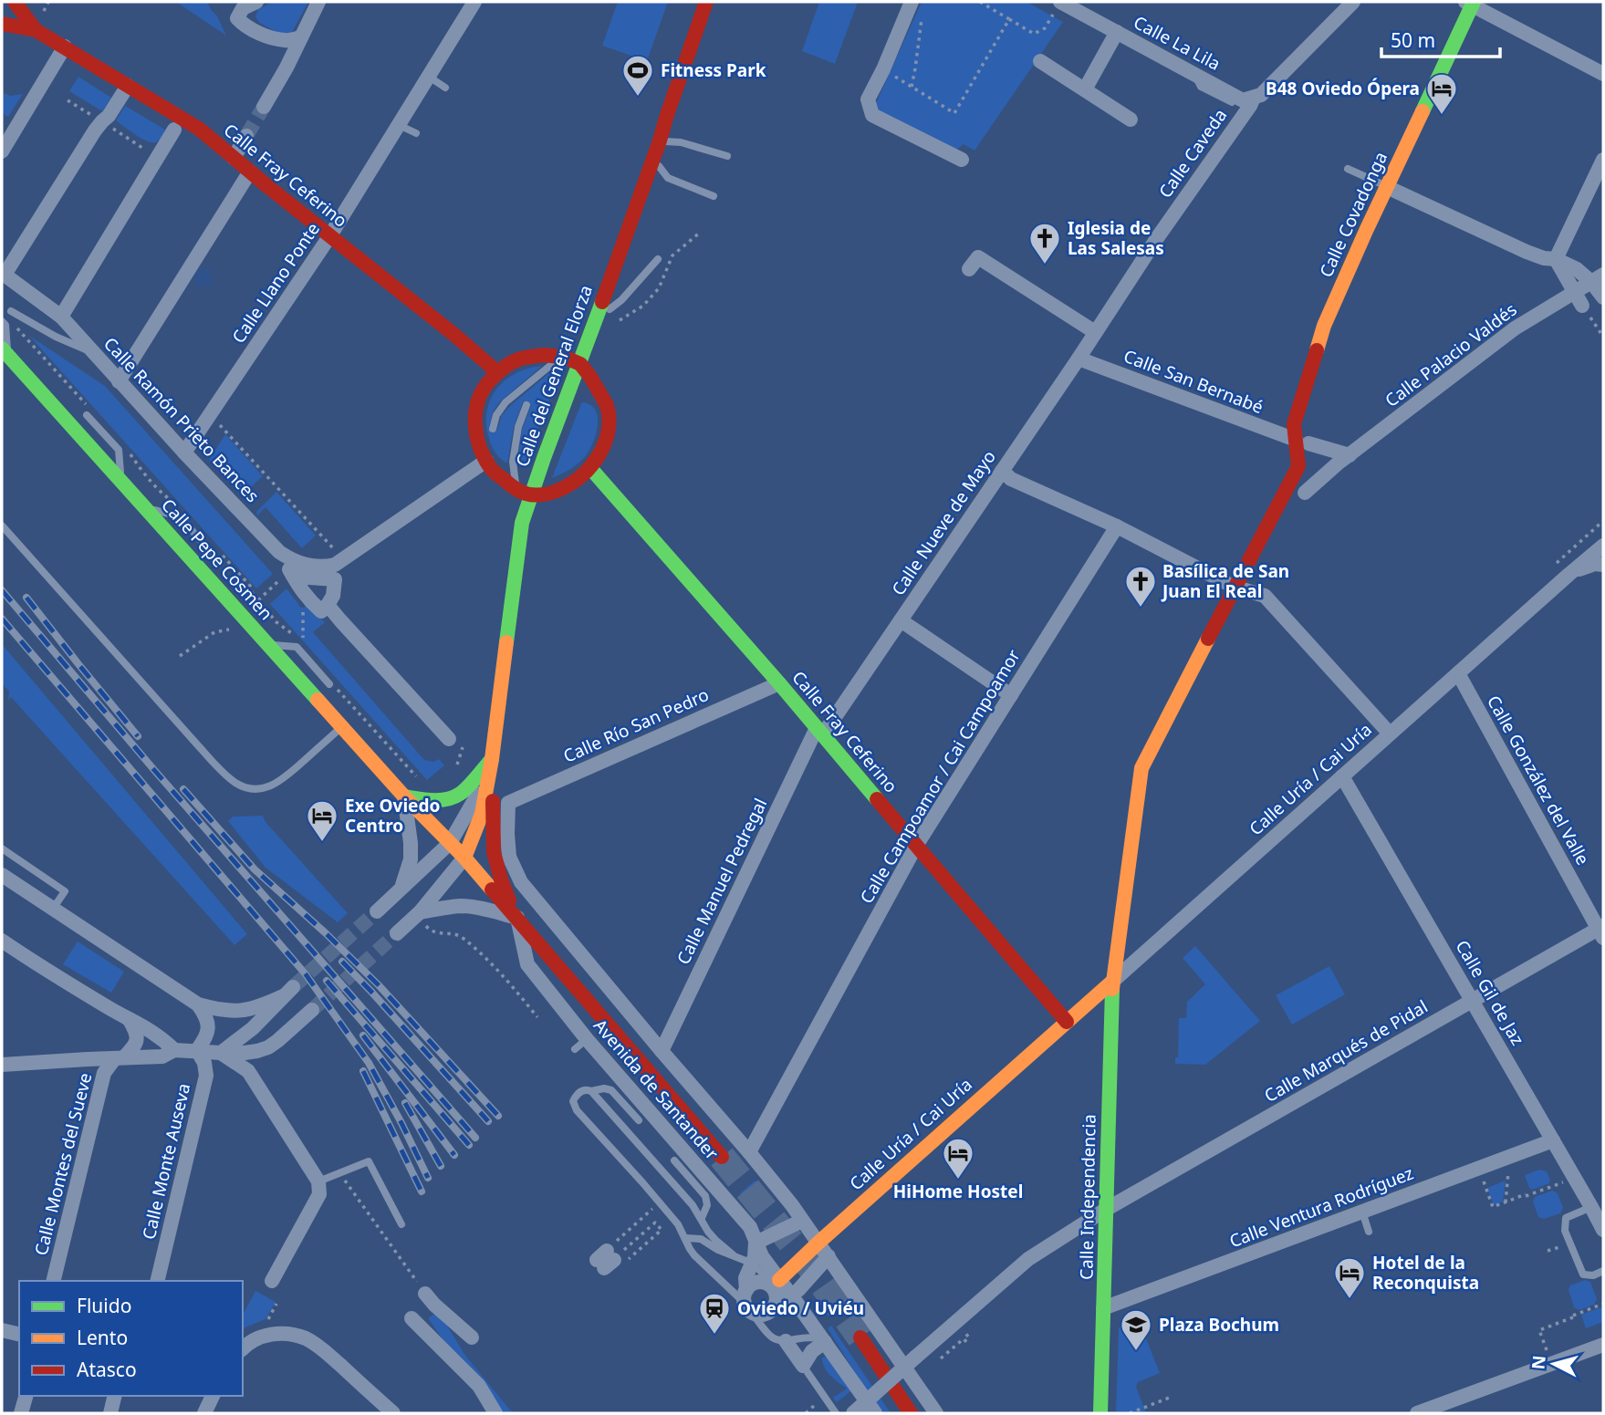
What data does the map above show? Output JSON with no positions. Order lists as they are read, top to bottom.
{
  "streets": {
    "main road": [
      "Calle Fray Ceferino",
      "Calle Covadonga",
      "Calle del General Elorza",
      "Calle Pepe Cosmen",
      "Calle Uría / Cai Uría",
      "Avenida de Santander",
      "Calle Independencia"
    ],
    "street": [
      "Calle La Lila",
      "Calle Caveda",
      "Calle Llano Ponte",
      "Calle Palacio Valdés",
      "Calle San Bernabé",
      "Calle Ramón Prieto Bances",
      "Calle Nueve de Mayo",
      "Calle Río San Pedro",
      "Calle Campoamor / Cai Campoamor",
      "Calle González del Valle",
      "Calle Manuel Pedregal",
      "Calle Gil de Jaz",
      "Calle Marqués de Pidal",
      "Calle Monte Auseva",
      "Calle Montes del Sueve",
      "Calle Ventura Rodríguez"
    ]
  },
  "crossings": [
    ["Calle La Lila", "Calle Caveda"],
    ["Calle Caveda", "Calle Nueve de Mayo"],
    ["Calle Fray Ceferino", "Calle Llano Ponte"],
    ["Calle Fray Ceferino", "Calle Nueve de Mayo"],
    ["Calle Fray Ceferino", "Calle Río San Pedro"],
    ["Calle Fray Ceferino", "Calle Campoamor / Cai Campoamor"],
    ["Calle Fray Ceferino", "Calle Uría / Cai Uría"],
    ["Calle Fray Ceferino", "Calle Manuel Pedregal"],
    ["Calle Covadonga", "Calle San Bernabé"],
    ["Calle Covadonga", "Calle Independencia"],
    ["Calle Llano Ponte", "Calle Ramón Prieto Bances"],
    ["Calle Palacio Valdés", "Calle San Bernabé"],
    ["Calle del General Elorza", "Calle Pepe Cosmen"],
    ["Calle del General Elorza", "Avenida de Santander"],
    ["Calle San Bernabé", "Calle Nueve de Mayo"],
    ["Calle Nueve de Mayo", "Calle Manuel Pedregal"],
    ["Calle Pepe Cosmen", "Avenida de Santander"],
    ["Calle Río San Pedro", "Avenida de Santander"],
    ["Calle Campoamor / Cai Campoamor", "Avenida de Santander"],
    ["Calle Uría / Cai Uría", "Calle González del Valle"],
    ["Calle Uría / Cai Uría", "Calle Gil de Jaz"],
    ["Calle Uría / Cai Uría", "Avenida de Santander"],
    ["Calle Uría / Cai Uría", "Calle Independencia"],
    ["Calle González del Valle", "Calle Marqués de Pidal"],
    ["Calle Manuel Pedregal", "Avenida de Santander"],
    ["Calle Gil de Jaz", "Calle Marqués de Pidal"],
    ["Calle Gil de Jaz", "Calle Ventura Rodríguez"],
    ["Calle Marqués de Pidal", "Calle Independencia"],
    ["Calle Independencia", "Calle Ventura Rodríguez"]
  ],
  "places": {
    "sports": ["Fitness Park"],
    "hotel": [
      "B48 Oviedo Ópera",
      "Exe Oviedo Centro",
      "HiHome Hostel",
      "Hotel de la Reconquista"
    ],
    "church": ["Iglesia de Las Salesas", "Basílica de San Juan El Real"],
    "station": ["Oviedo / Uviéu"],
    "school or university": ["Plaza Bochum"]
  },
  "legend": ["Fluido", "Lento", "Atasco"],
  "scale_bar": "50 m",
  "north": "left"
}
